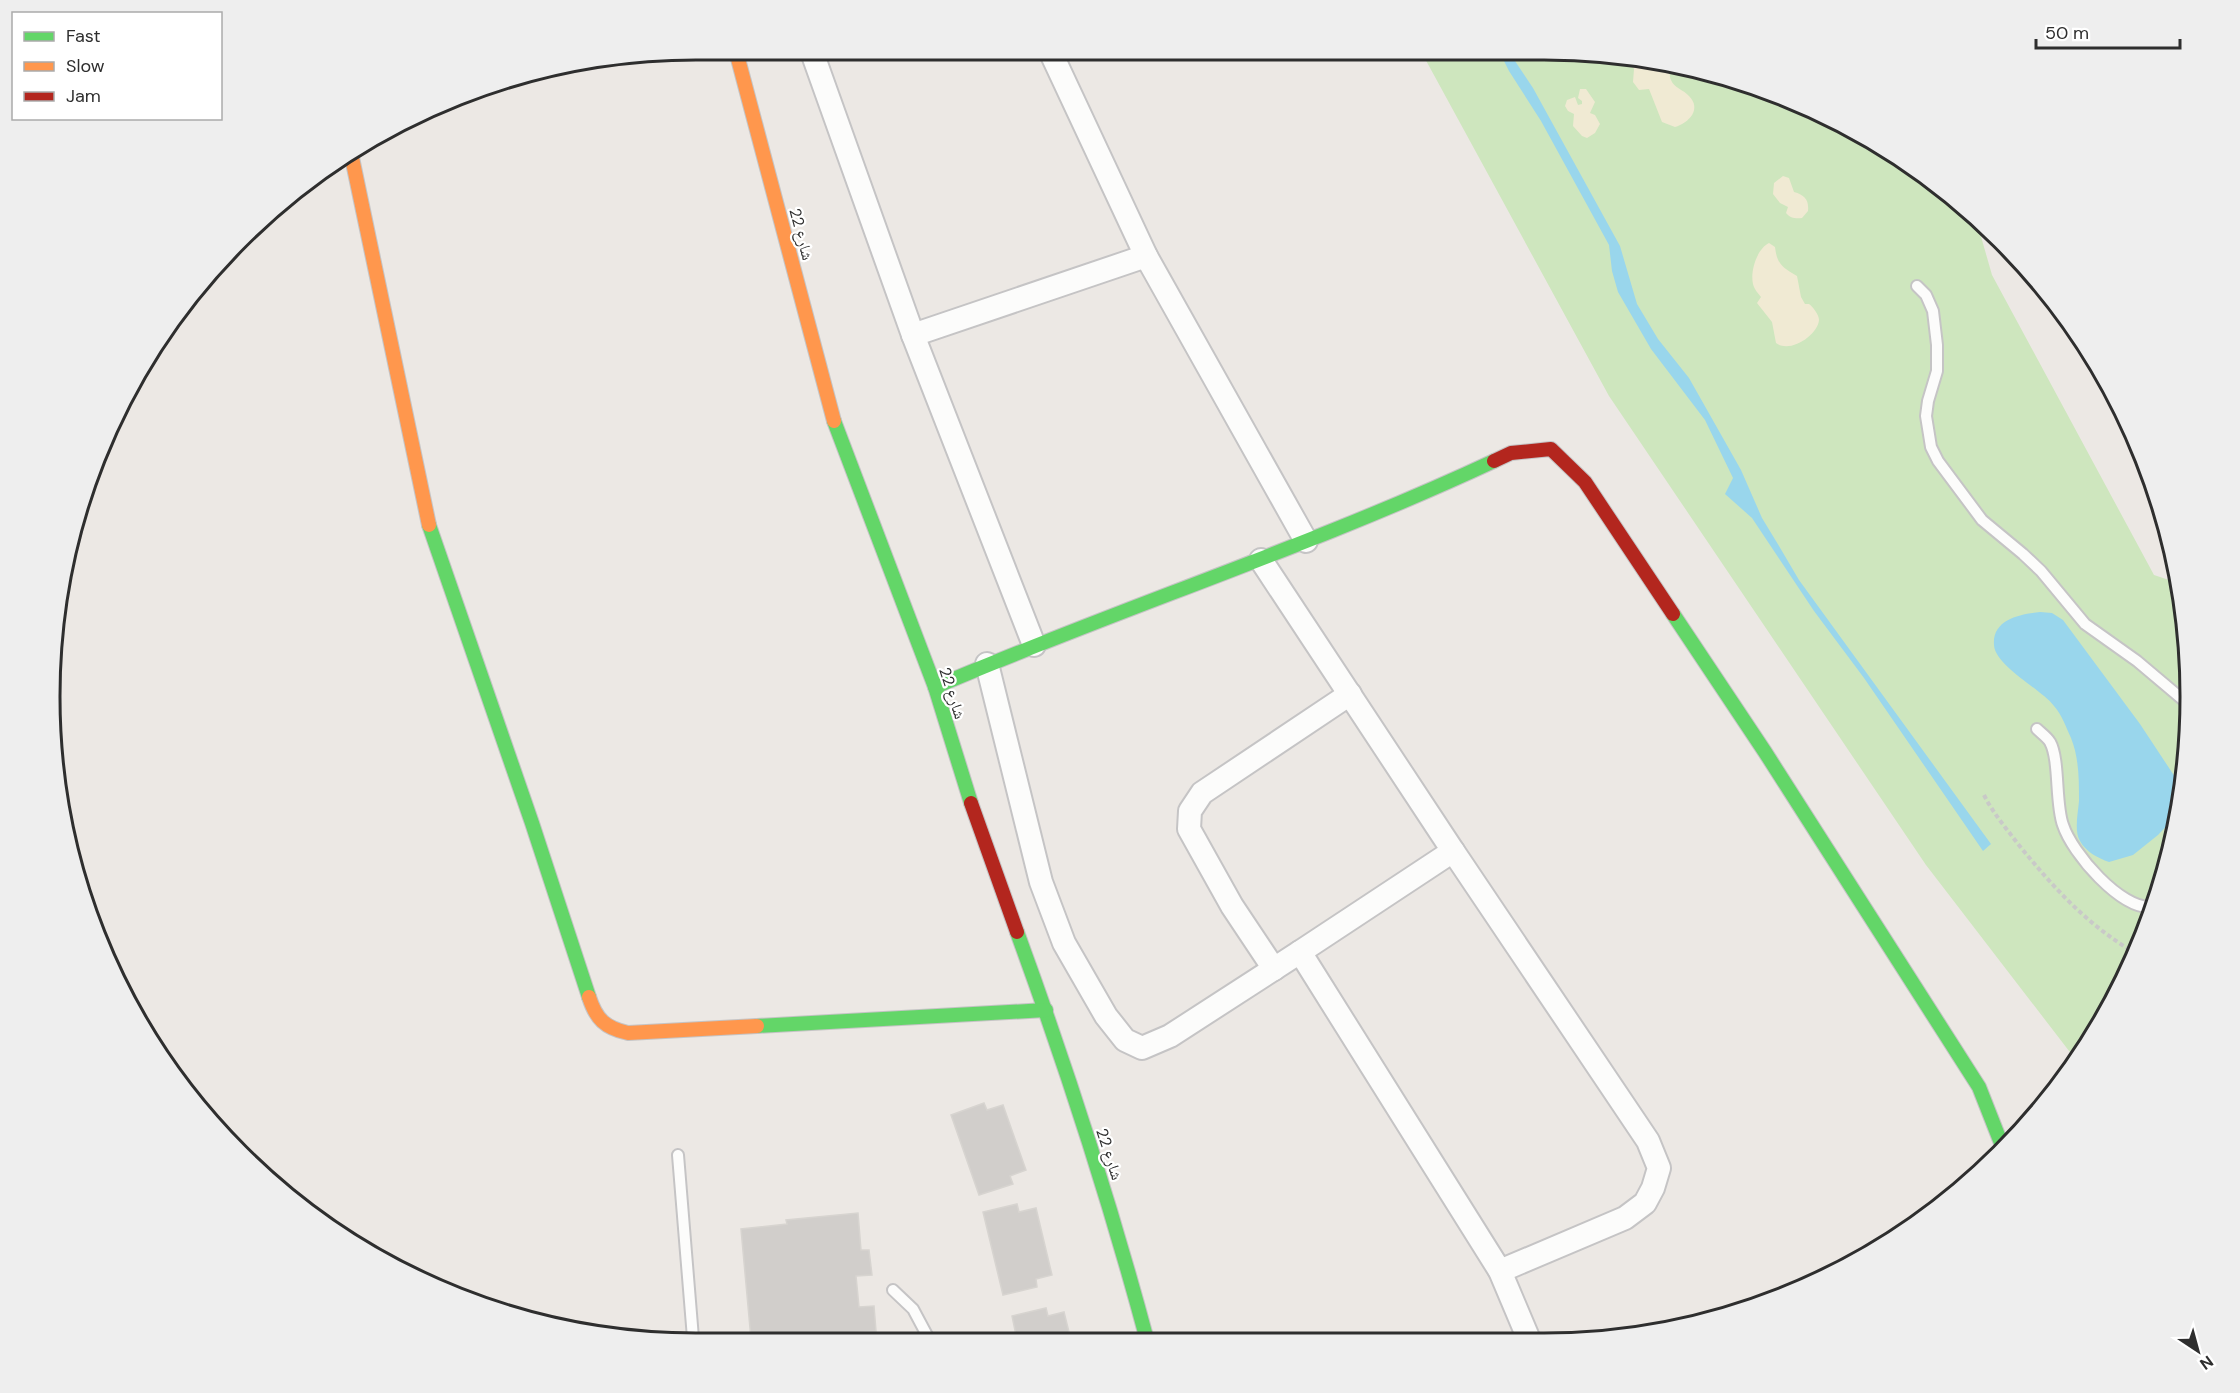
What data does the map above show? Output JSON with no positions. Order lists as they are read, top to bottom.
{
  "streets": {
    "street": ["شارع 22"]
  },
  "legend": ["Fast", "Slow", "Jam"],
  "scale_bar": "50 m",
  "north": "bottom right"
}
